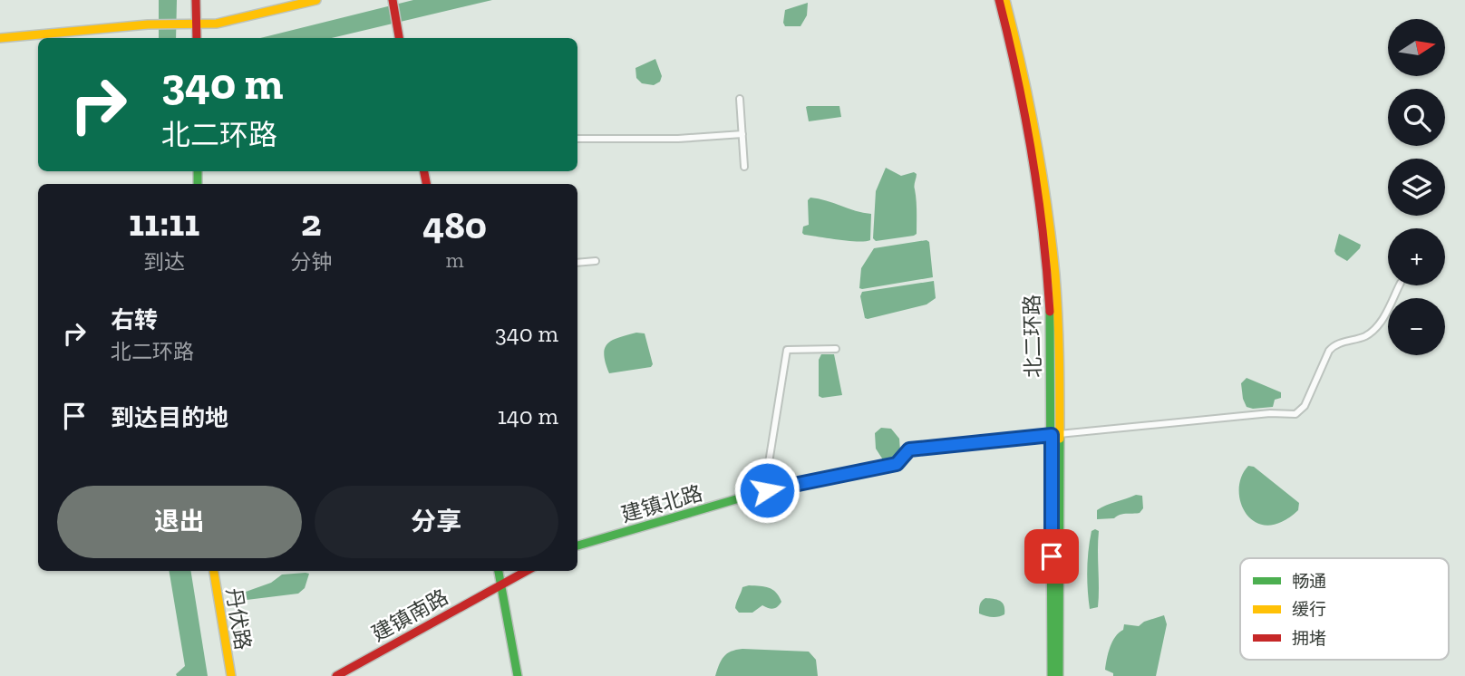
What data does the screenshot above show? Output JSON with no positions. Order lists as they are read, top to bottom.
{
  "streets": {
    "main road": [
      "北二环路",
      "建镇北路",
      "建镇南路",
      "丹伏路"
    ]
  },
  "crossings": [
    ["北二环路", "建镇北路"]
  ],
  "legend": ["畅通", "缓行", "拥堵"],
  "north": "right",
  "page": {
    "map_buttons": ["+", "−"],
    "turn": ["340 m", "北二环路"],
    "eta": [
      "11:11",
      "到达",
      "2",
      "分钟",
      "480",
      "m"
    ],
    "list": [
      {
        "name": "右转",
        "note": "北二环路",
        "value": "340 m"
      },
      {
        "name": "到达目的地",
        "value": "140 m"
      }
    ],
    "buttons": ["退出", "分享"]
  }
}
